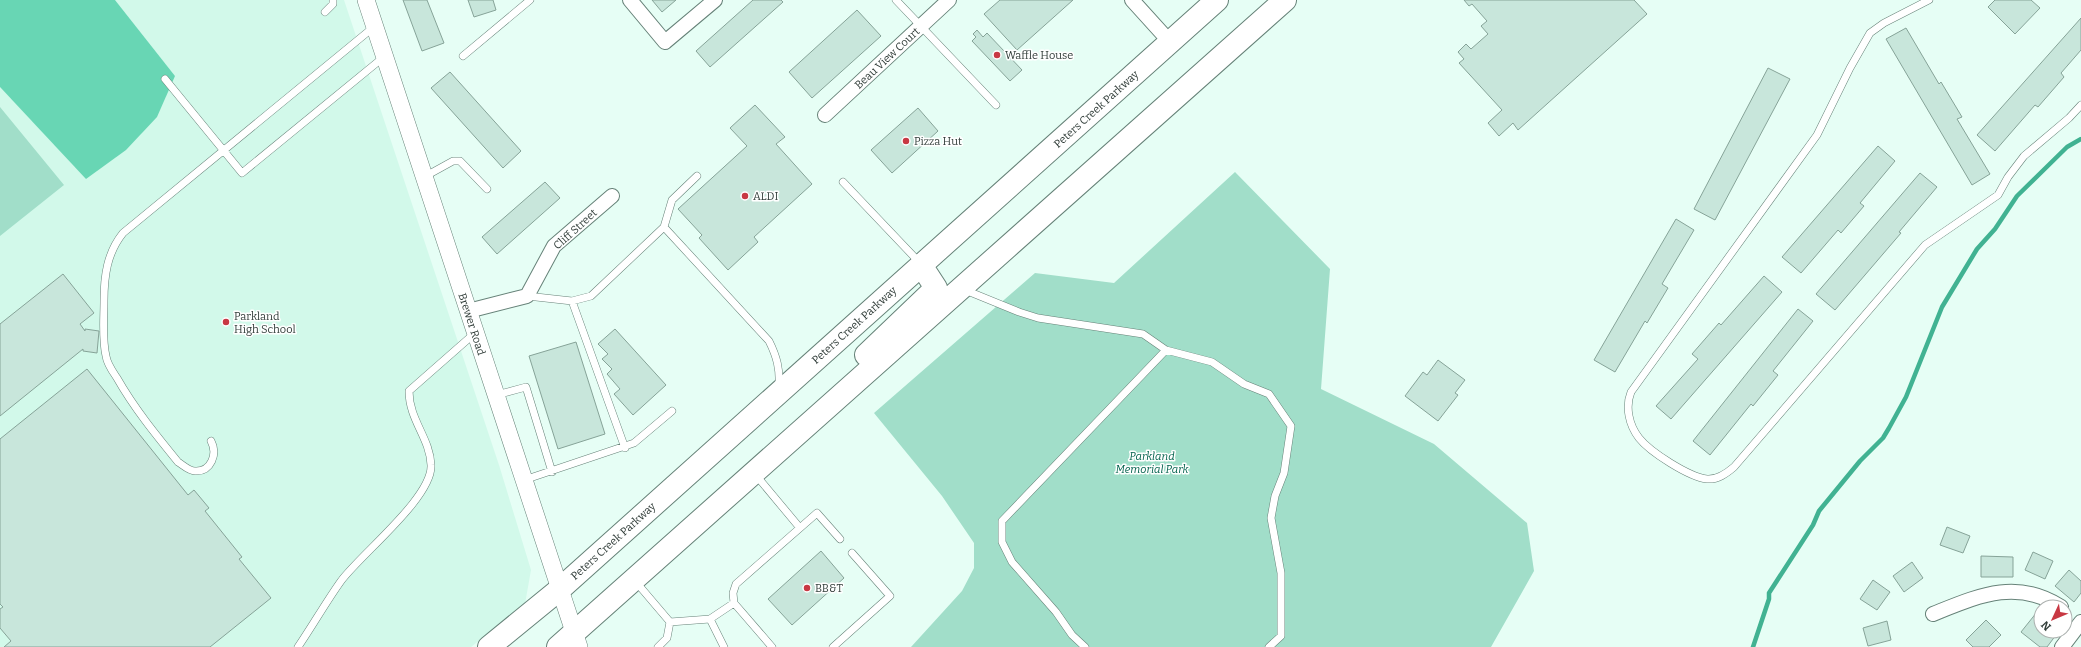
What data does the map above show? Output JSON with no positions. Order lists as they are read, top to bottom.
{
  "streets": {
    "main road": ["Peters Creek Parkway"],
    "street": ["Beau View Court", "Cliff Street", "Brewer Road"]
  },
  "crossings": [
    ["Peters Creek Parkway", "Brewer Road"]
  ],
  "parks": ["Parkland Memorial Park"],
  "places": [
    "Waffle House",
    "Pizza Hut",
    "ALDI",
    "Parkland High School",
    "BB&T"
  ],
  "north": "bottom left"
}
